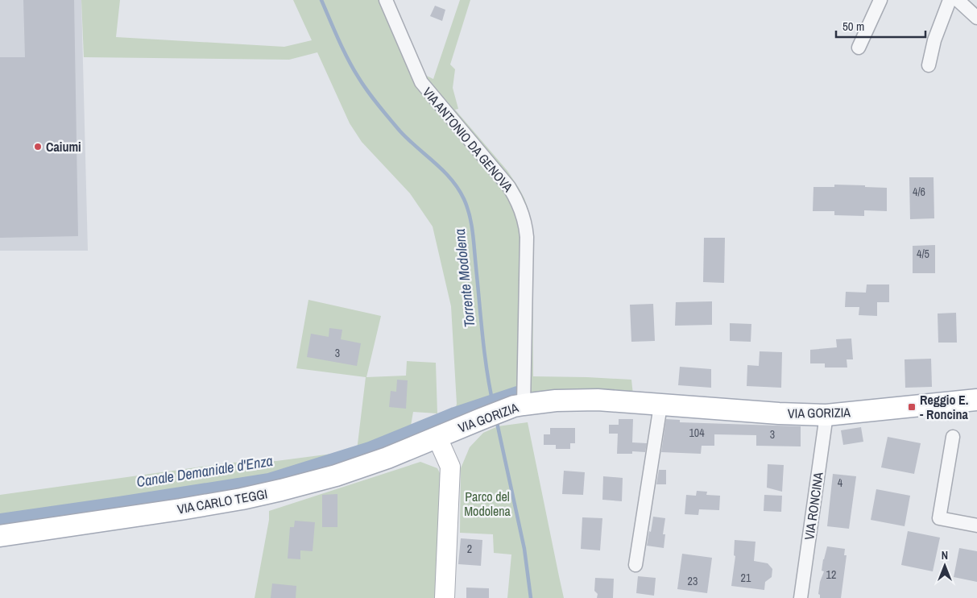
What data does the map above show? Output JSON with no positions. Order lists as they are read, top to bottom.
{
  "streets": {
    "main road": ["VIA GORIZIA", "VIA CARLO TEGGI"],
    "street": ["VIA ANTONIO DA GENOVA", "VIA RONCINA"]
  },
  "crossings": [
    ["VIA ANTONIO DA GENOVA", "VIA GORIZIA"],
    ["VIA GORIZIA", "VIA CARLO TEGGI"],
    ["VIA GORIZIA", "VIA RONCINA"]
  ],
  "water": ["Torrente Modolena", "Canale Demaniale d'Enza"],
  "parks": ["Parco del Modolena"],
  "places": {
    "other": ["Caiumi"],
    "transit": ["Reggio E. - Roncina"]
  },
  "house_numbers": [
    "4/6",
    "4/5",
    "3",
    "104",
    "3",
    "4",
    "2",
    "12",
    "21",
    "23"
  ],
  "scale_bar": "50 m",
  "north": "top"
}
